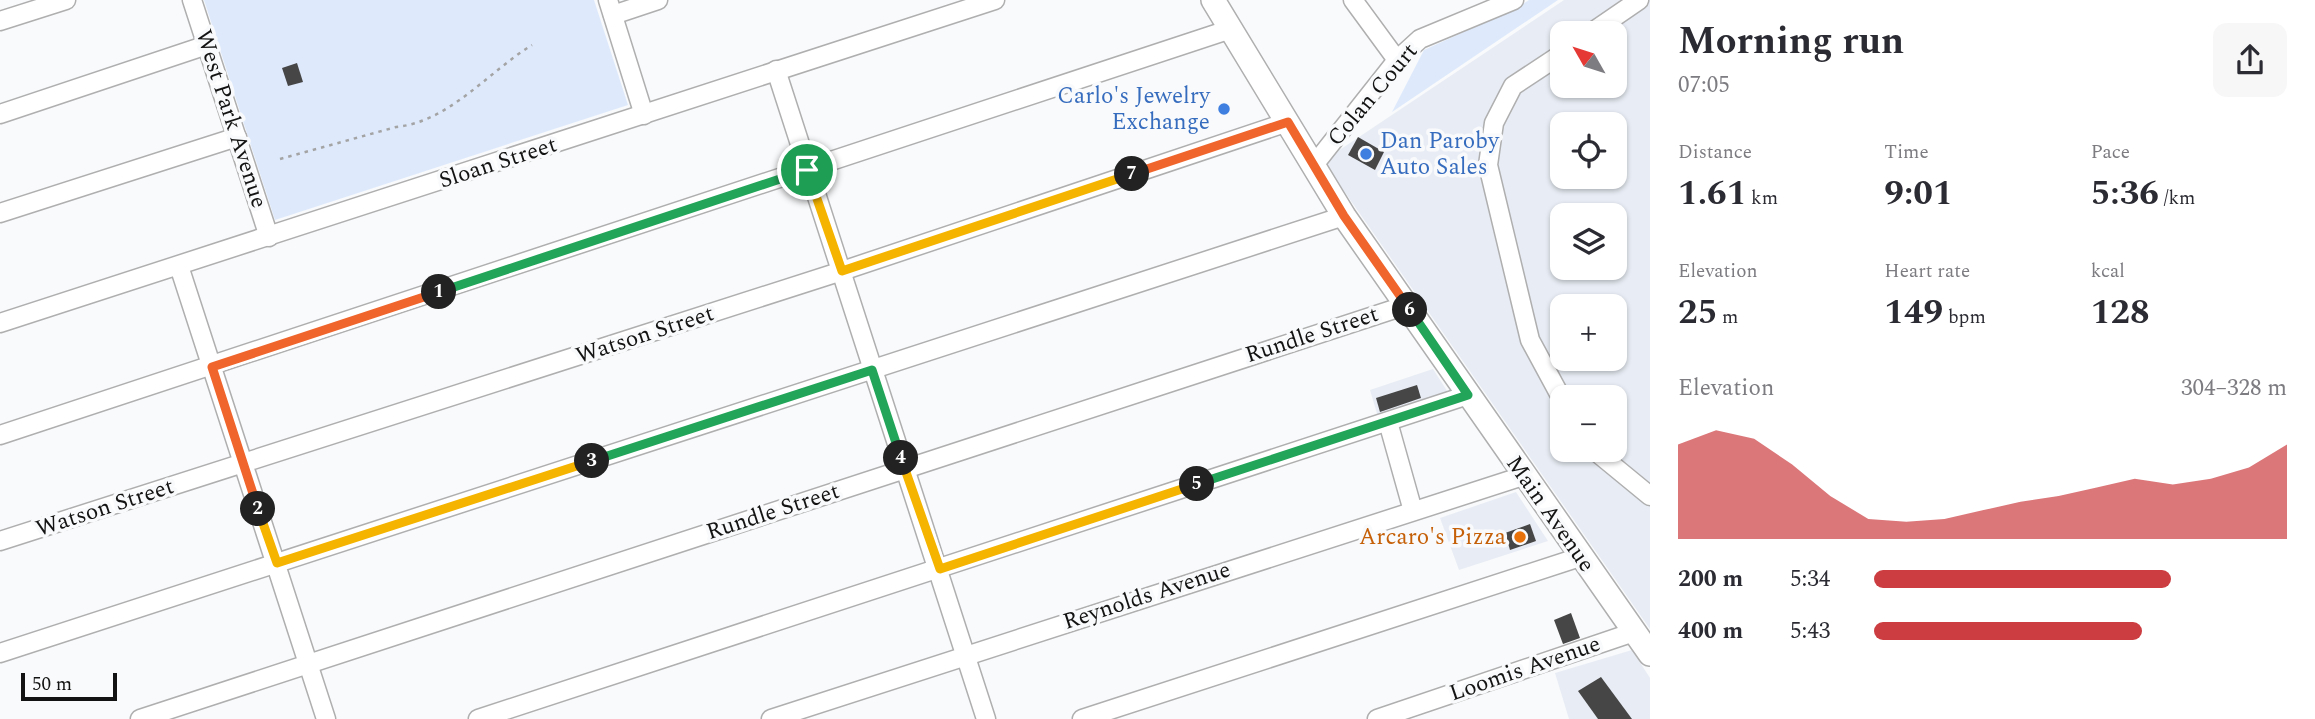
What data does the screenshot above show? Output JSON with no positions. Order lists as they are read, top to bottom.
{
  "streets": {
    "main road": ["Main Avenue"],
    "street": [
      "Colan Court",
      "West Park Avenue",
      "Sloan Street",
      "Watson Street",
      "Rundle Street",
      "Reynolds Avenue",
      "Loomis Avenue"
    ]
  },
  "crossings": [
    ["Colan Court", "Main Avenue"],
    ["West Park Avenue", "Sloan Street"],
    ["Watson Street", "Main Avenue"],
    ["Rundle Street", "Main Avenue"],
    ["Main Avenue", "Reynolds Avenue"],
    ["Main Avenue", "Loomis Avenue"]
  ],
  "places": ["Carlo's Jewelry Exchange", "Dan Paroby Auto Sales", "Arcaro's Pizza"],
  "scale_bar": "50 m",
  "north": "top left",
  "page": {
    "heading": ["Morning run", "07:05"],
    "map_buttons": ["+", "−"],
    "stats": [
      ["Distance", "1.61 km"],
      ["Time", "9:01"],
      ["Pace", "5:36 /km"],
      ["Elevation", "25 m"],
      ["Heart rate", "149 bpm"],
      ["kcal", "128"]
    ],
    "pins": [
      "7",
      "1",
      "6",
      "4",
      "3",
      "5",
      "2"
    ],
    "chart": ["Elevation", "304–328 m"],
    "list": [
      {
        "name": "200 m",
        "note": "5:34"
      },
      {
        "name": "400 m",
        "note": "5:43"
      }
    ],
    "scale": "50 m"
  }
}
